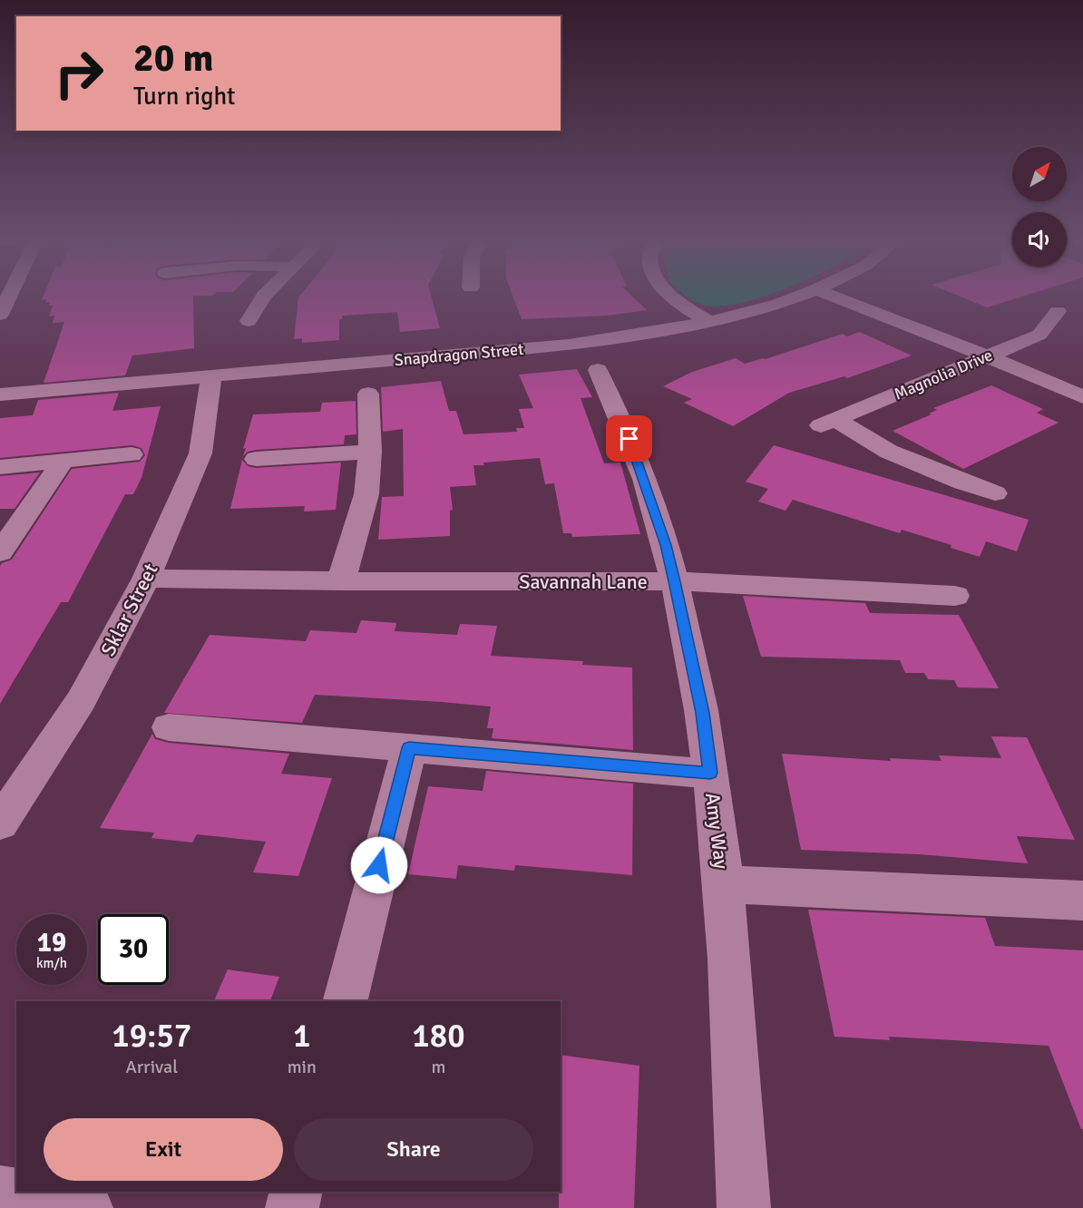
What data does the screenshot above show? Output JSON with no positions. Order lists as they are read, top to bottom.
{
  "streets": {
    "street": [
      "Snapdragon Street",
      "Magnolia Drive",
      "Savannah Lane",
      "Sklar Street",
      "Amy Way"
    ]
  },
  "crossings": [
    ["Snapdragon Street", "Sklar Street"],
    ["Savannah Lane", "Sklar Street"],
    ["Savannah Lane", "Amy Way"]
  ],
  "north": "top right",
  "page": {
    "turn": ["20 m", "Turn right"],
    "speed": "19 km/h",
    "limit": "30",
    "eta": [
      "19:57",
      "Arrival",
      "1",
      "min",
      "180",
      "m"
    ],
    "buttons": ["Exit", "Share"]
  }
}
